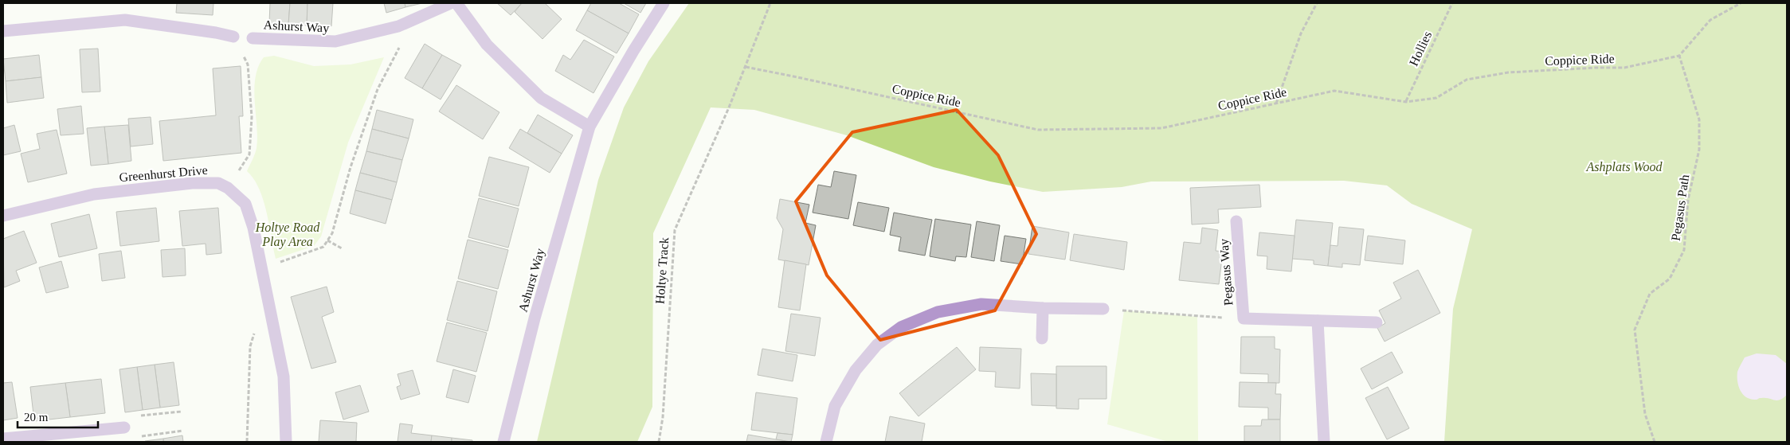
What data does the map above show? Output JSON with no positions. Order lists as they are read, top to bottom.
{
  "streets": {
    "street": ["Ashurst Way", "Greenhurst Drive", "Pegasus Way"],
    "path": [
      "Hollies",
      "Coppice Ride",
      "Pegasus Path",
      "Holtye Track"
    ]
  },
  "crossings": [
    ["Hollies", "Coppice Ride"],
    ["Coppice Ride", "Pegasus Path"],
    ["Coppice Ride", "Holtye Track"]
  ],
  "parks": ["Ashplats Wood", "Holtye Road Play Area"],
  "scale_bar": "20 m"
}
